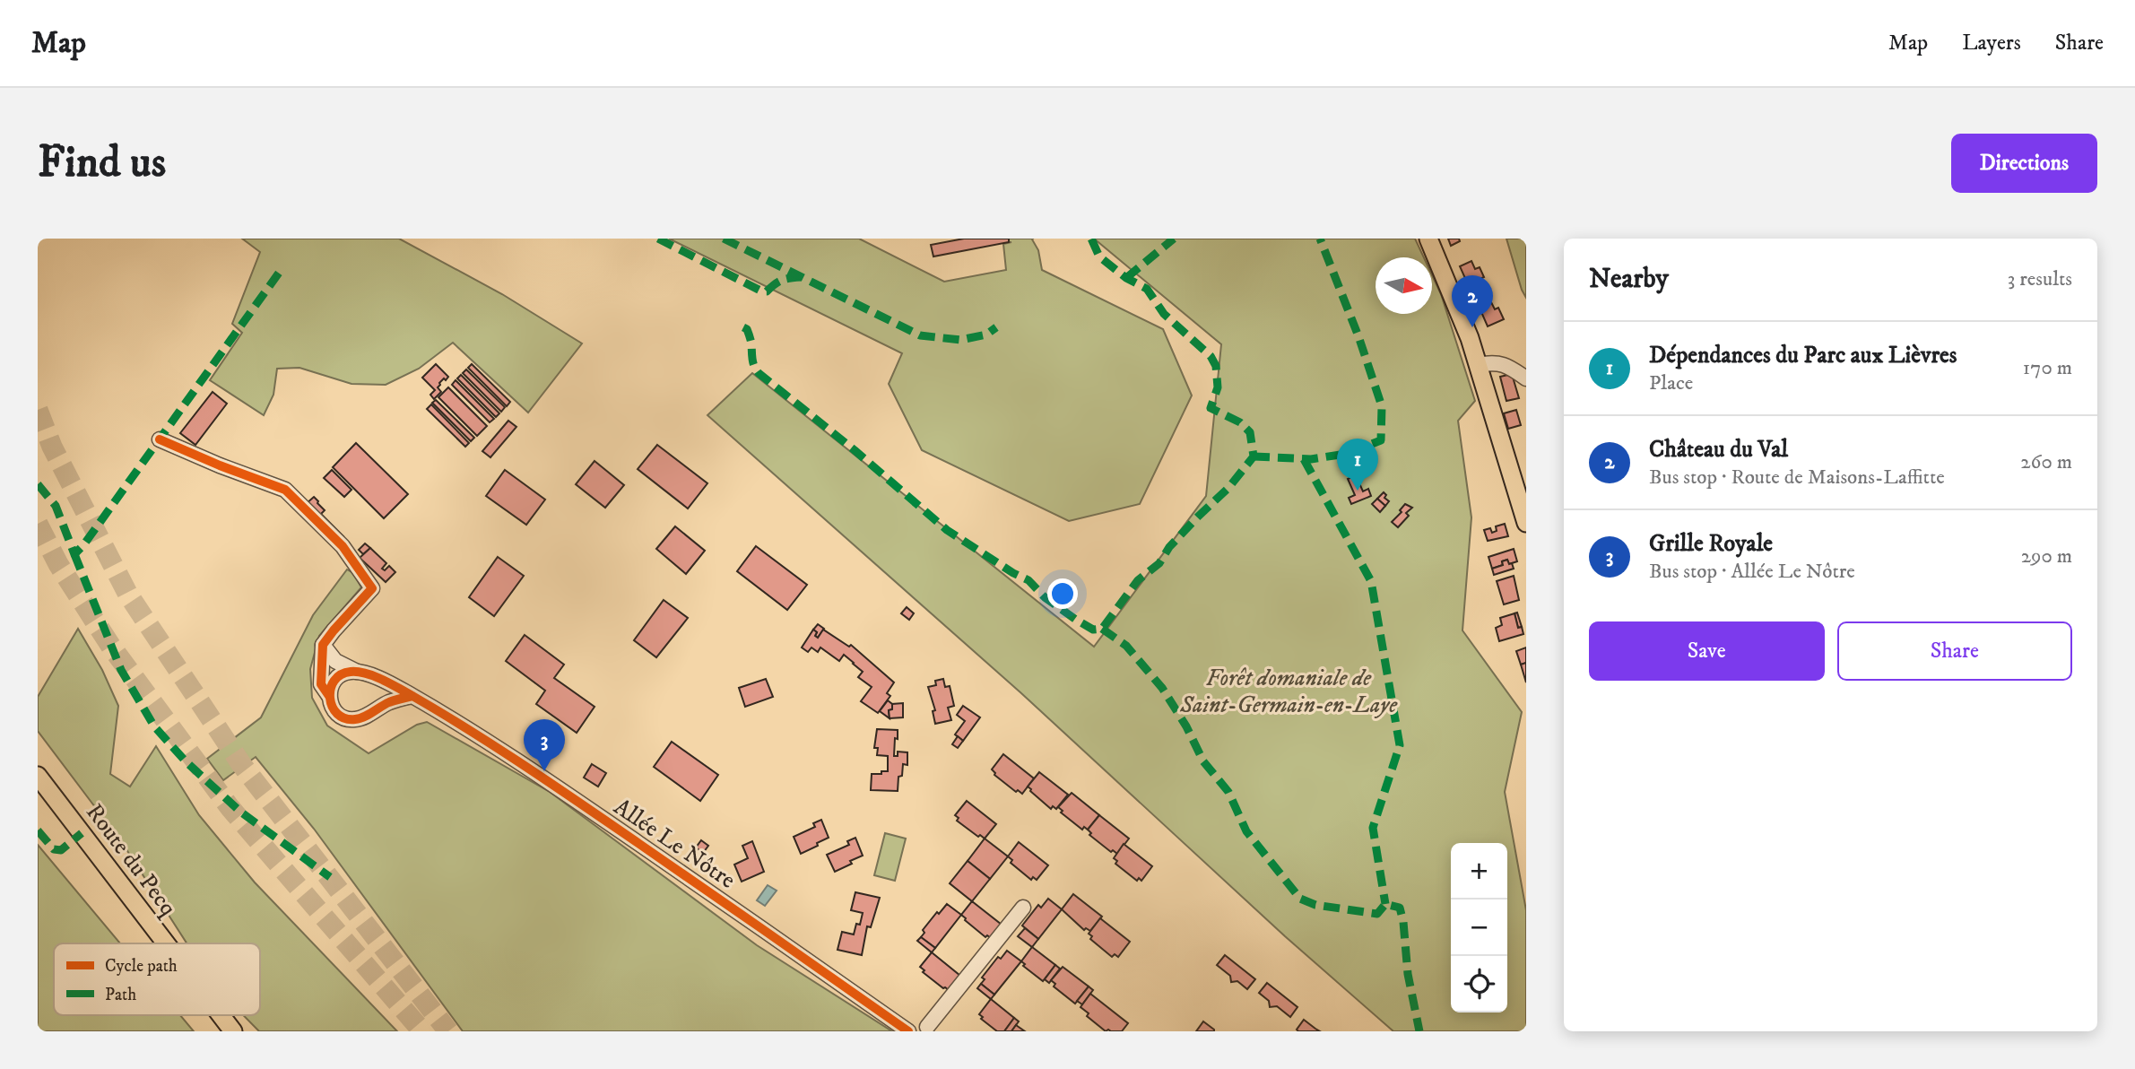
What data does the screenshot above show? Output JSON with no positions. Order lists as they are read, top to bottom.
{
  "streets": {
    "main road": ["Route du Pecq"],
    "street": ["Allée Le Nôtre"]
  },
  "parks": ["Forêt domaniale de Saint-Germain-en-Laye"],
  "legend": ["Cycle path", "Path"],
  "north": "right",
  "page": {
    "header": "Map",
    "nav": ["Map", "Layers", "Share"],
    "buttons": [
      "Directions",
      ["Save", "Share"]
    ],
    "title": "Find us",
    "heading": ["Nearby", "3 results"],
    "pins": ["2", "1", "3"],
    "list": [
      {
        "mark": "1",
        "name": "Dépendances du Parc aux Lièvres",
        "note": "Place",
        "value": "170 m"
      },
      {
        "mark": "2",
        "name": "Château du Val",
        "note": "Bus stop · Route de Maisons-Laffitte",
        "value": "260 m"
      },
      {
        "mark": "3",
        "name": "Grille Royale",
        "note": "Bus stop · Allée Le Nôtre",
        "value": "290 m"
      }
    ],
    "map_buttons": ["+", "−"]
  }
}
